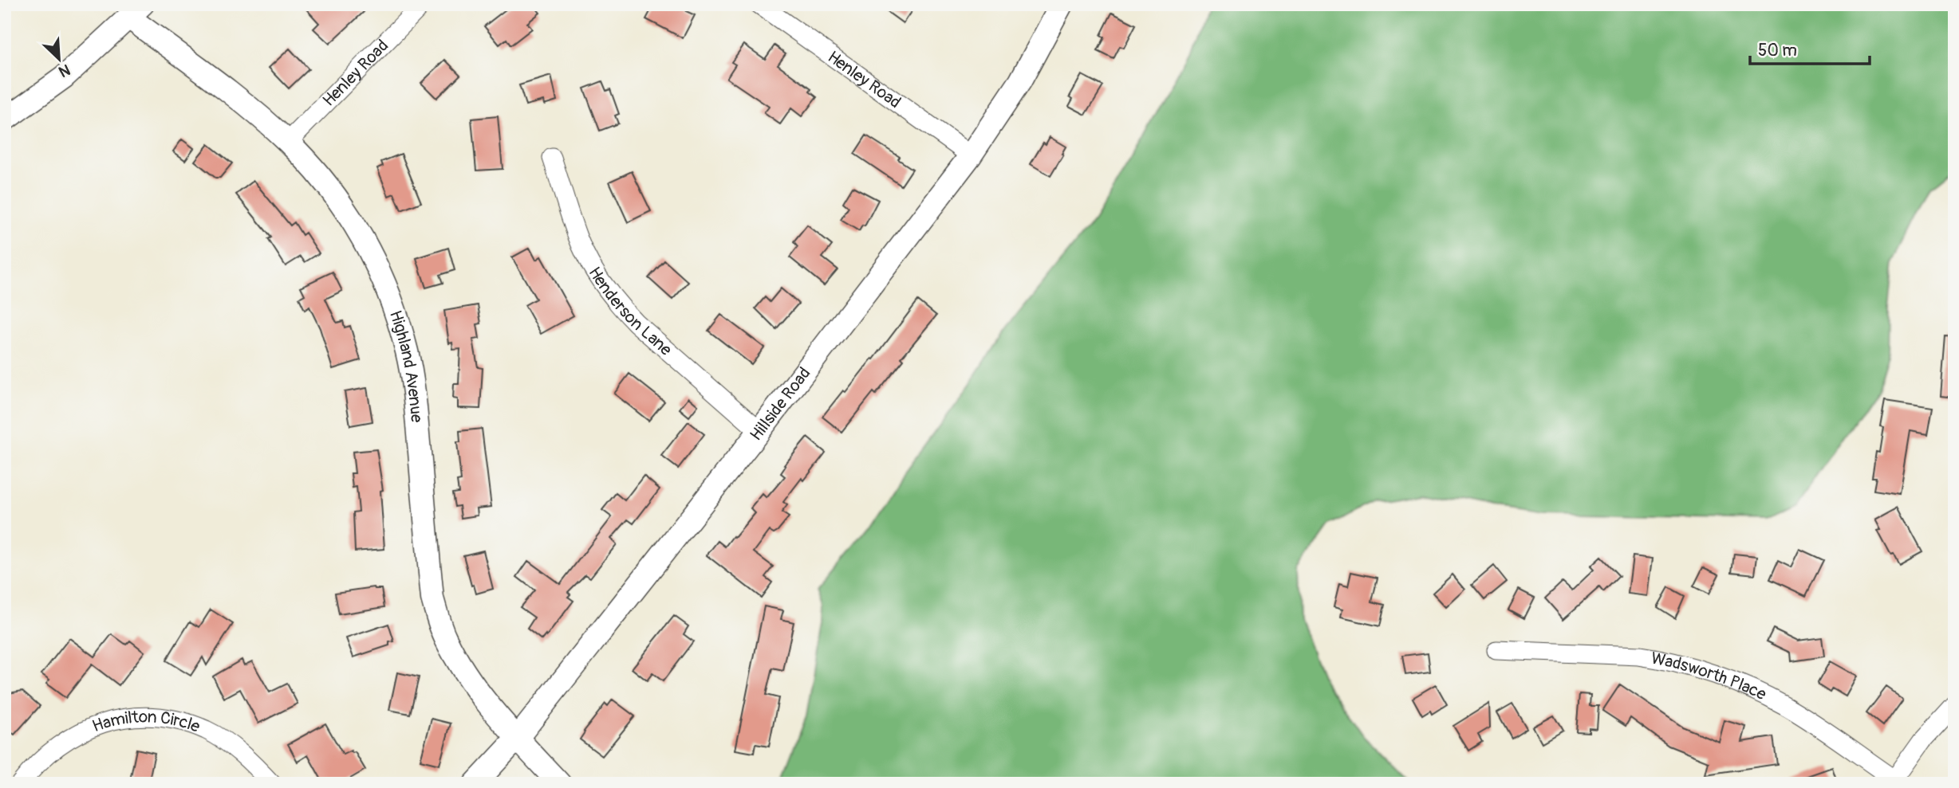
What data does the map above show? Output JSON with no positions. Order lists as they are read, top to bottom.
{
  "streets": {
    "street": [
      "Henley Road",
      "Henderson Lane",
      "Highland Avenue",
      "Hillside Road",
      "Wadsworth Place",
      "Hamilton Circle"
    ]
  },
  "crossings": [
    ["Henley Road", "Highland Avenue"],
    ["Henley Road", "Hillside Road"],
    ["Henderson Lane", "Hillside Road"],
    ["Highland Avenue", "Hillside Road"]
  ],
  "scale_bar": "50 m",
  "north": "bottom right"
}
